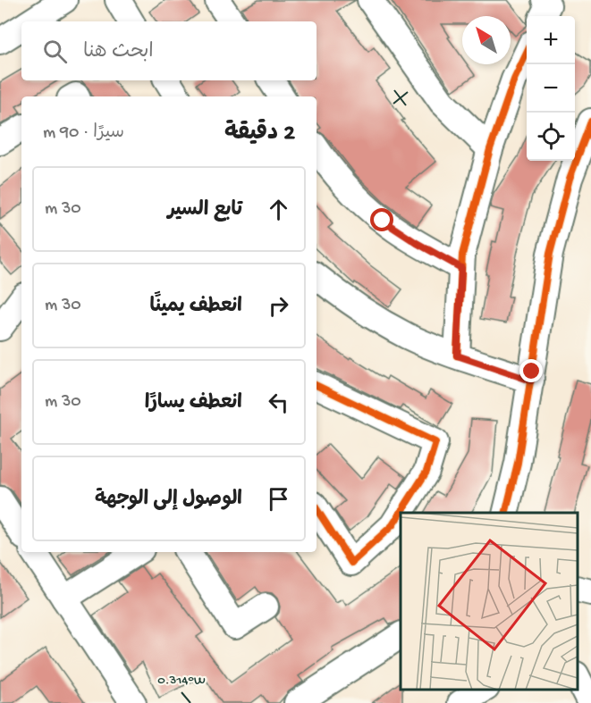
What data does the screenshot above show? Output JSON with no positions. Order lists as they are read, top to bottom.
{
  "north": "top left",
  "page": {
    "map_buttons": ["+", "−"],
    "search": "ابحث هنا",
    "heading": ["2 دقيقة", "سيرًا · 90 m"],
    "list": [
      ["تابع السير", "30 m"],
      ["انعطف يمينًا", "30 m"],
      ["انعطف يسارًا", "30 m"],
      "الوصول إلى الوجهة"
    ]
  },
  "coordinates": ["0.314°W"]
}
